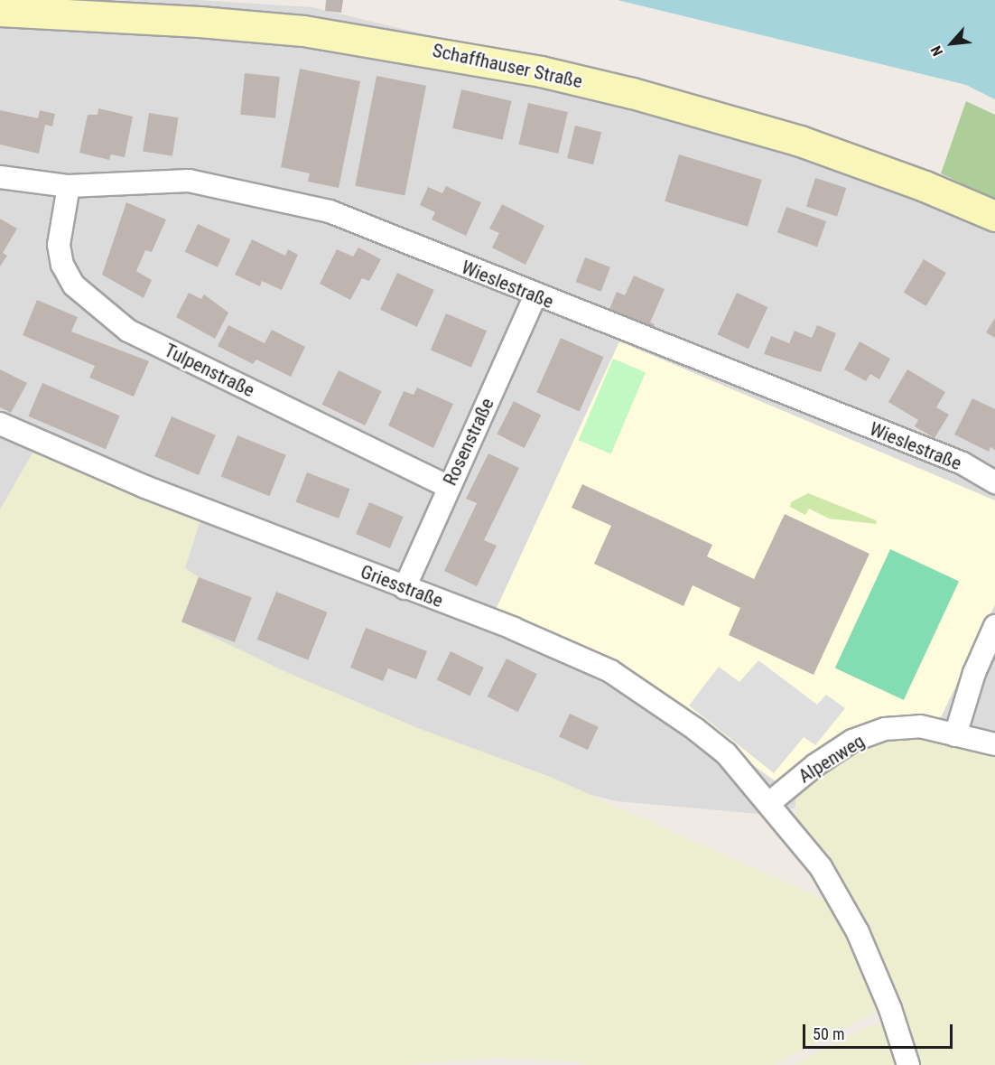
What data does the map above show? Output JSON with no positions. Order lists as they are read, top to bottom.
{
  "streets": {
    "main road": ["Schaffhauser Straße"],
    "street": [
      "Wieslestraße",
      "Tulpenstraße",
      "Rosenstraße",
      "Griesstraße",
      "Alpenweg"
    ]
  },
  "crossings": [
    ["Wieslestraße", "Tulpenstraße"],
    ["Wieslestraße", "Rosenstraße"],
    ["Tulpenstraße", "Rosenstraße"],
    ["Rosenstraße", "Griesstraße"],
    ["Griesstraße", "Alpenweg"]
  ],
  "scale_bar": "50 m",
  "north": "bottom left"
}
